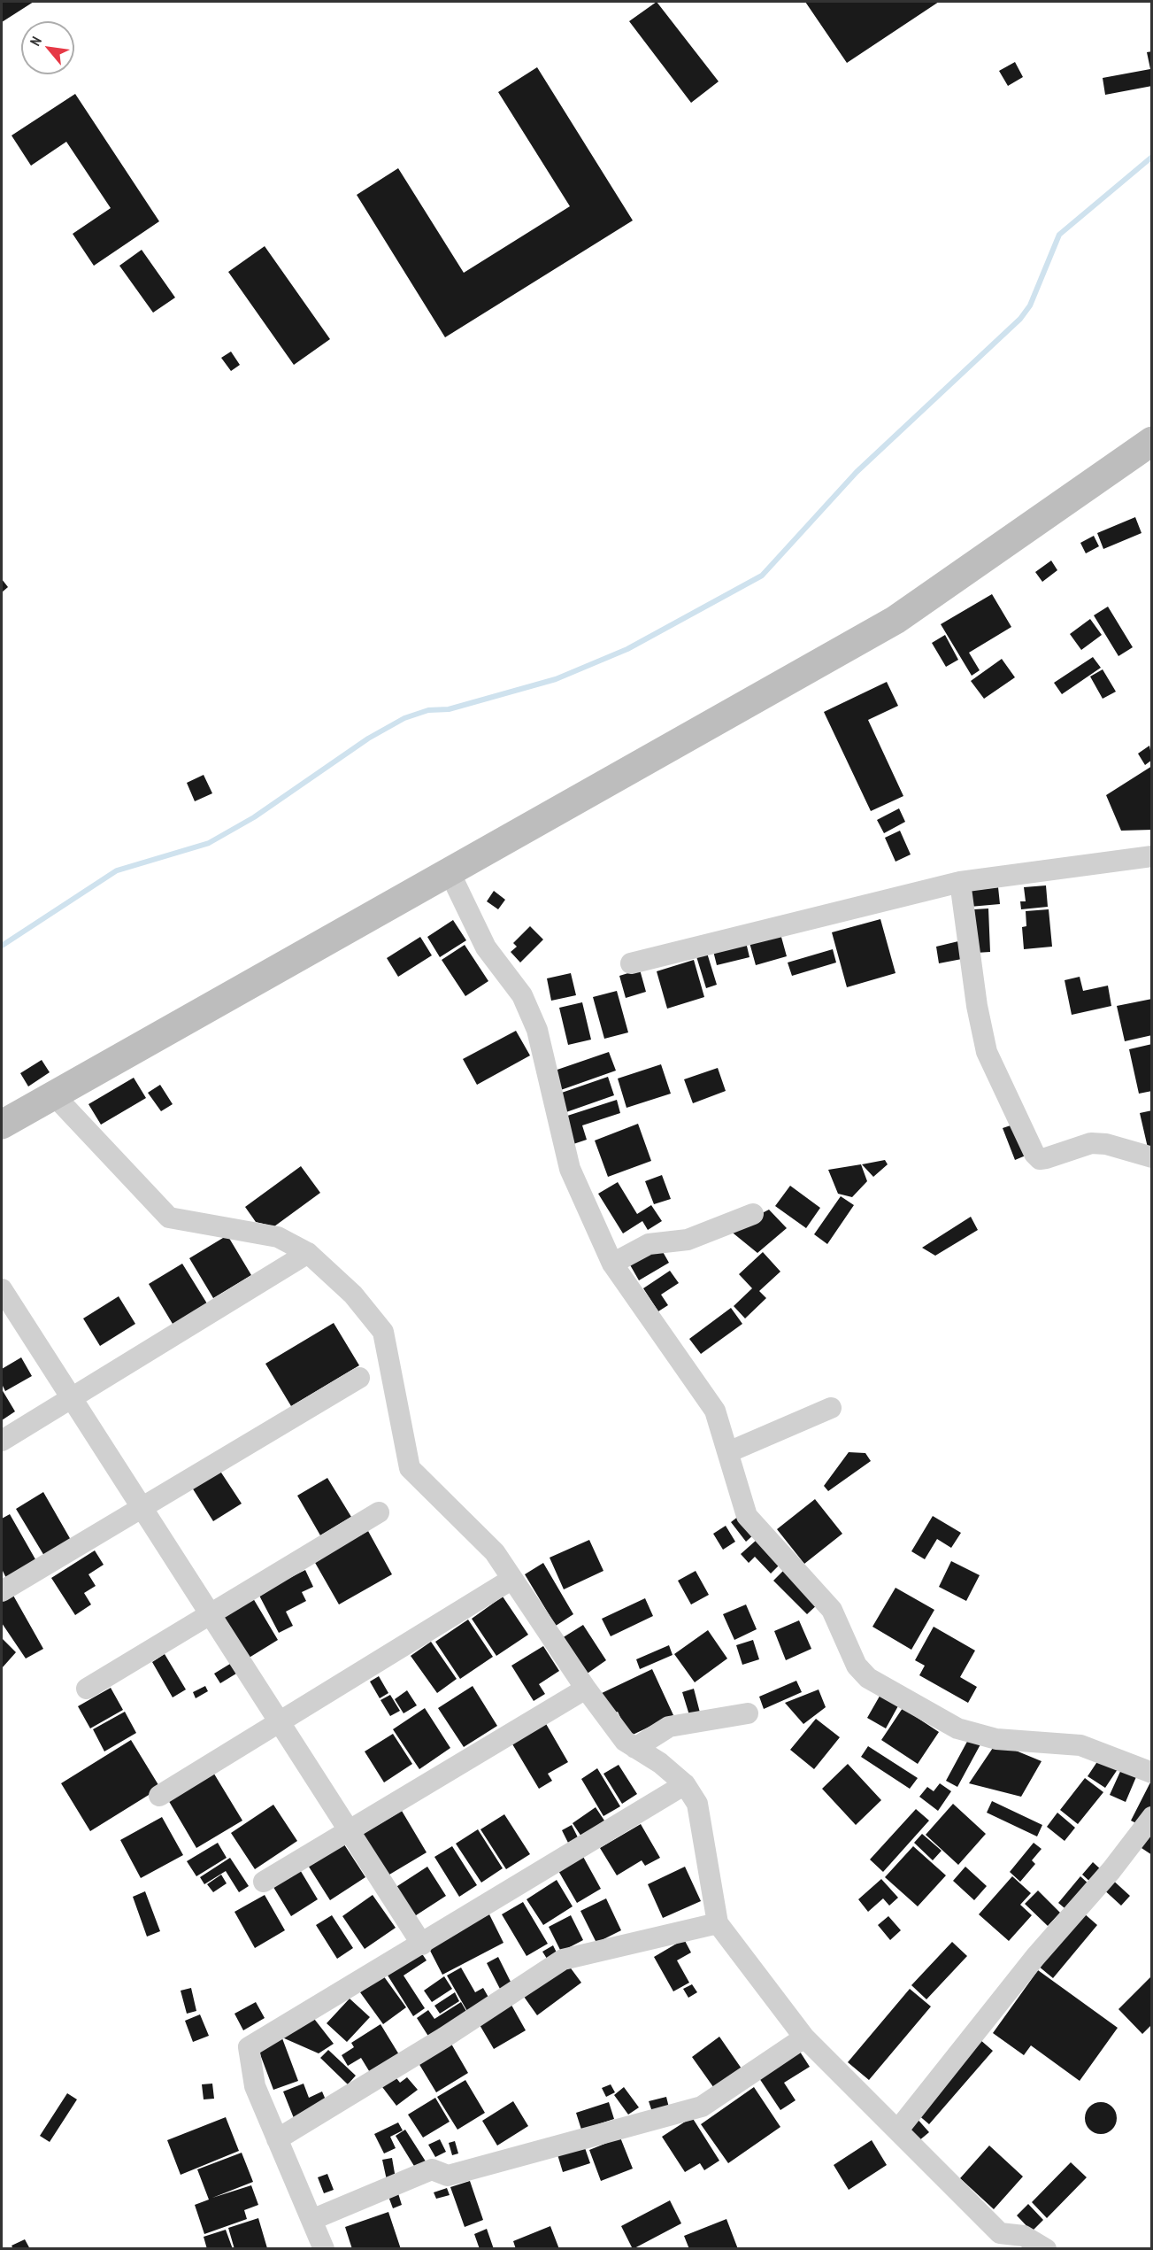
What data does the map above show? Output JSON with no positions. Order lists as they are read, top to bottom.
{
  "north": "top left"
}
